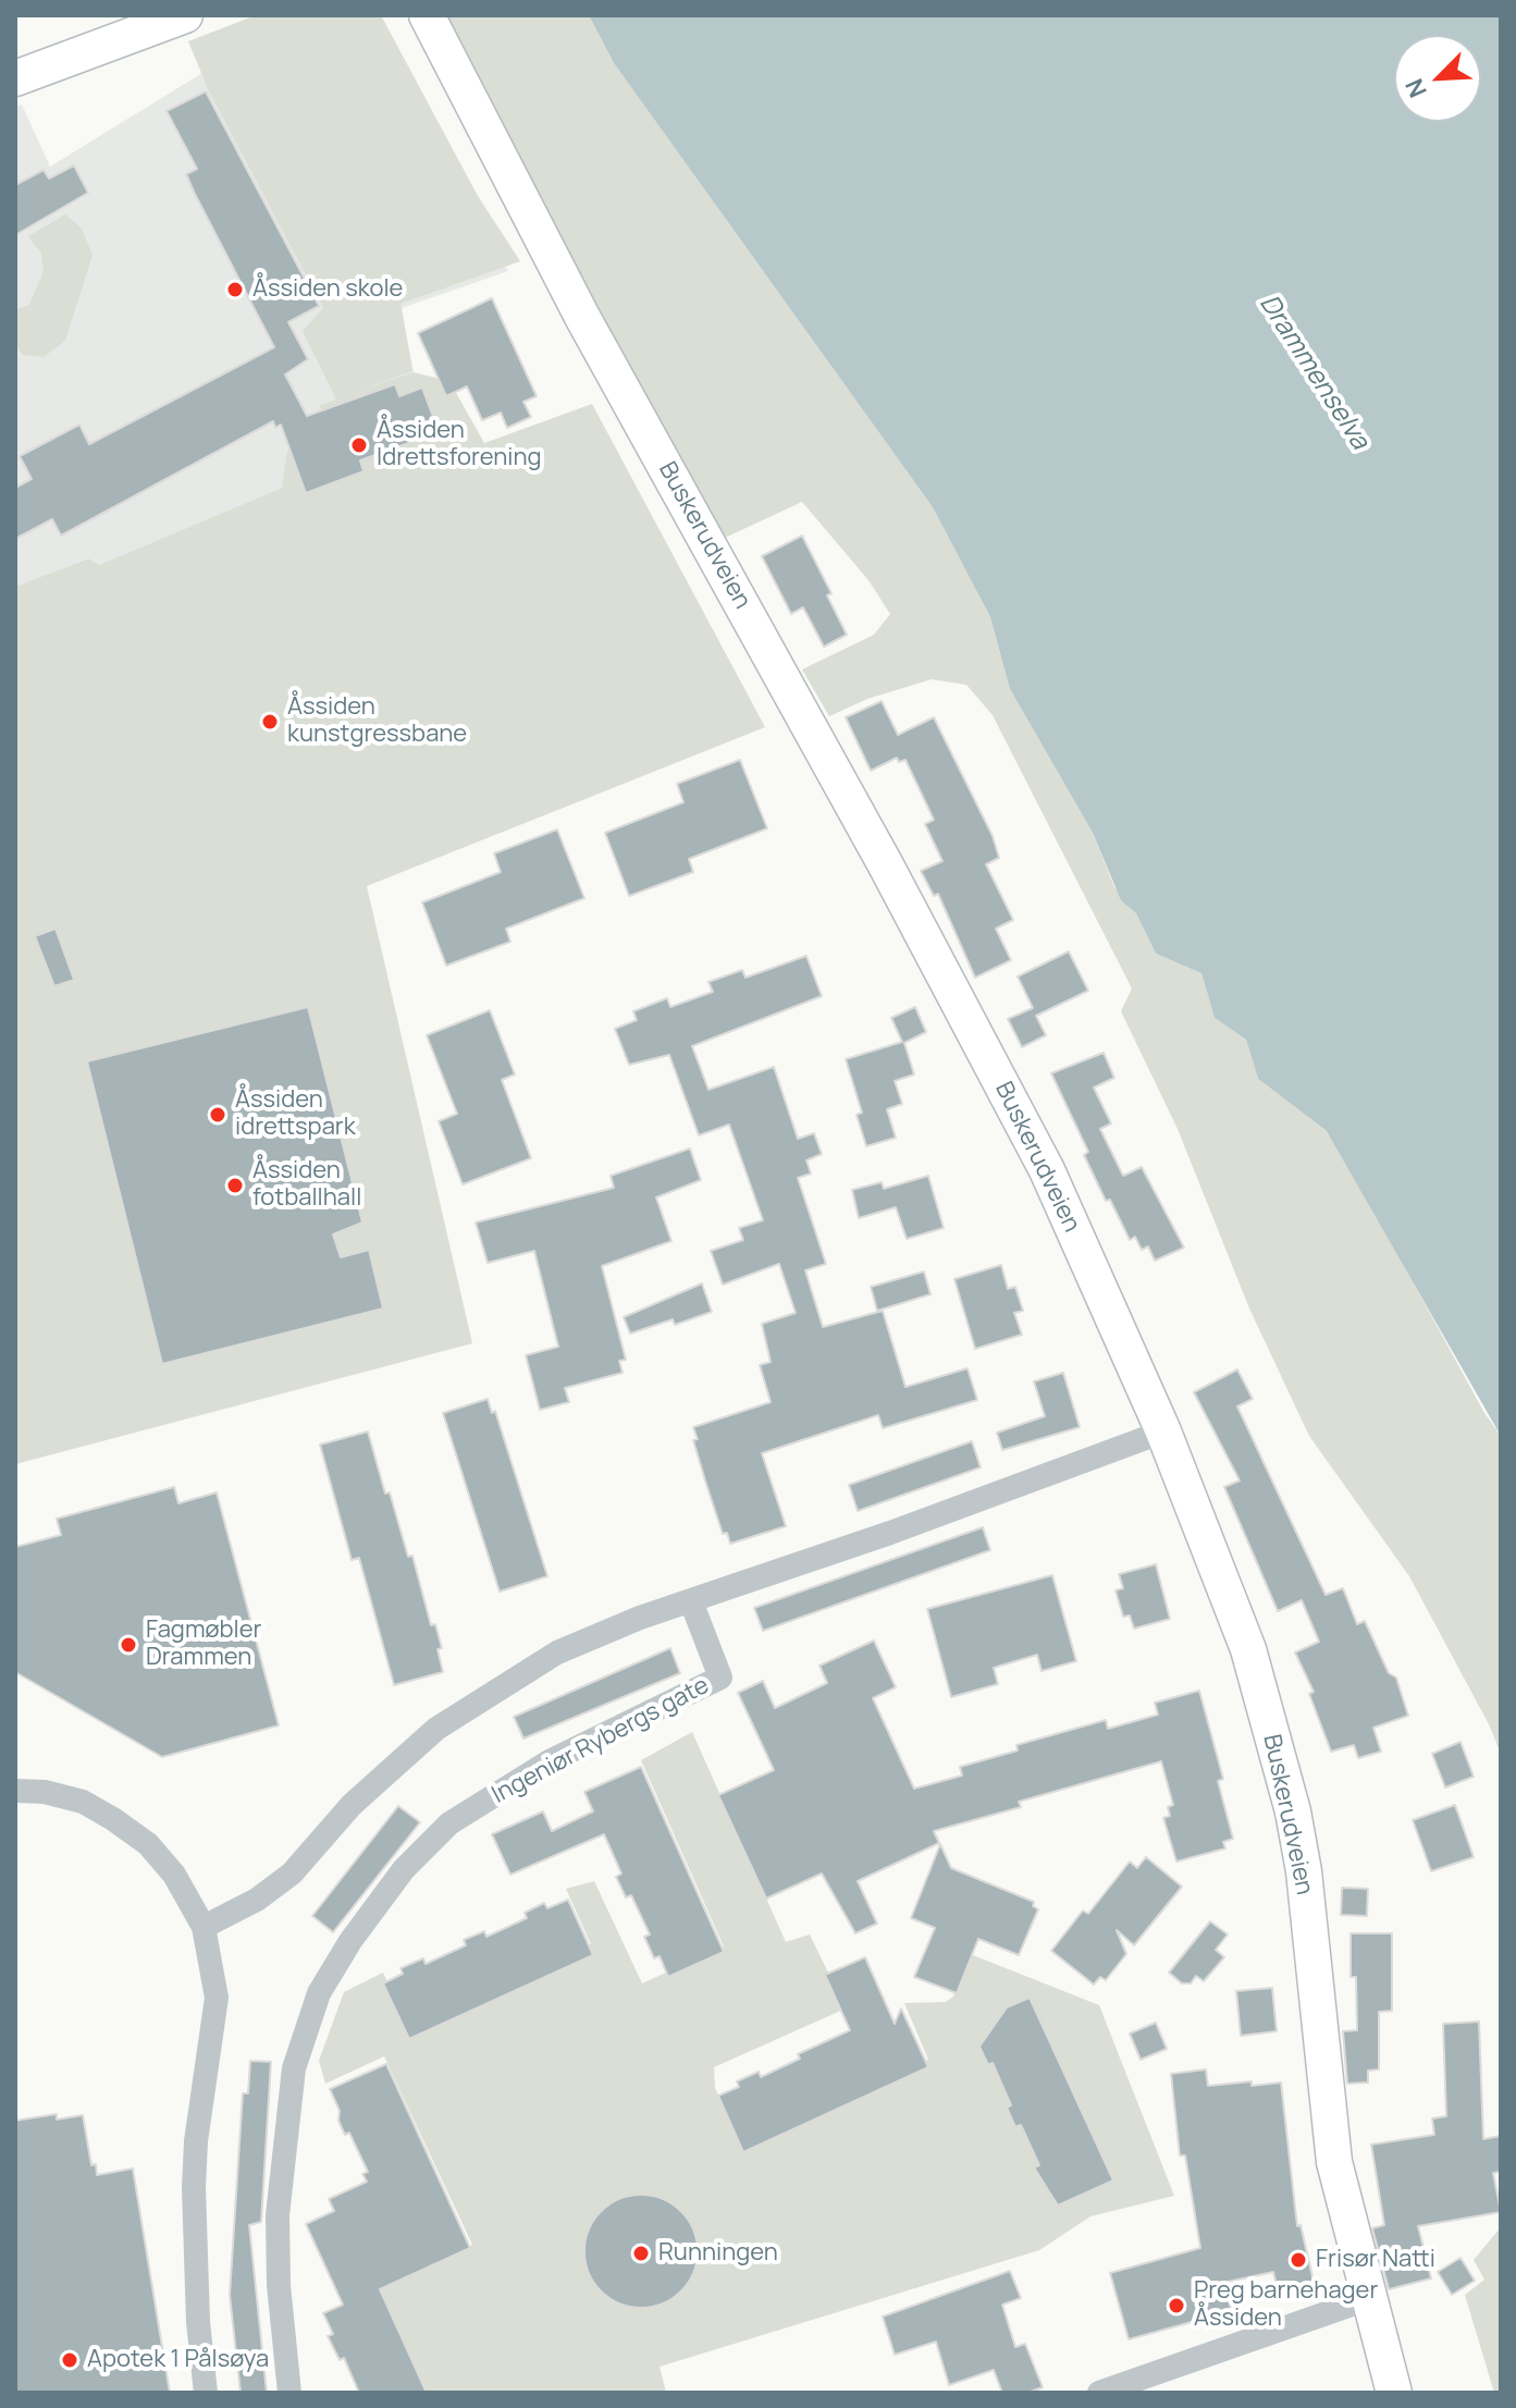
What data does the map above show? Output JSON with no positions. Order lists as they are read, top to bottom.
{
  "streets": {
    "main road": ["Buskerudveien"],
    "street": ["Ingeniør Rybergs gate"]
  },
  "water": ["Drammenselva"],
  "places": [
    "Åssiden skole",
    "Åssiden Idrettsforening",
    "Åssiden kunstgressbane",
    "Åssiden idrettspark",
    "Åssiden fotballhall",
    "Fagmøbler Drammen",
    "Runningen",
    "Frisør Natti",
    "Preg barnehager Åssiden",
    "Apotek 1 Pålsøya"
  ],
  "north": "bottom left"
}
